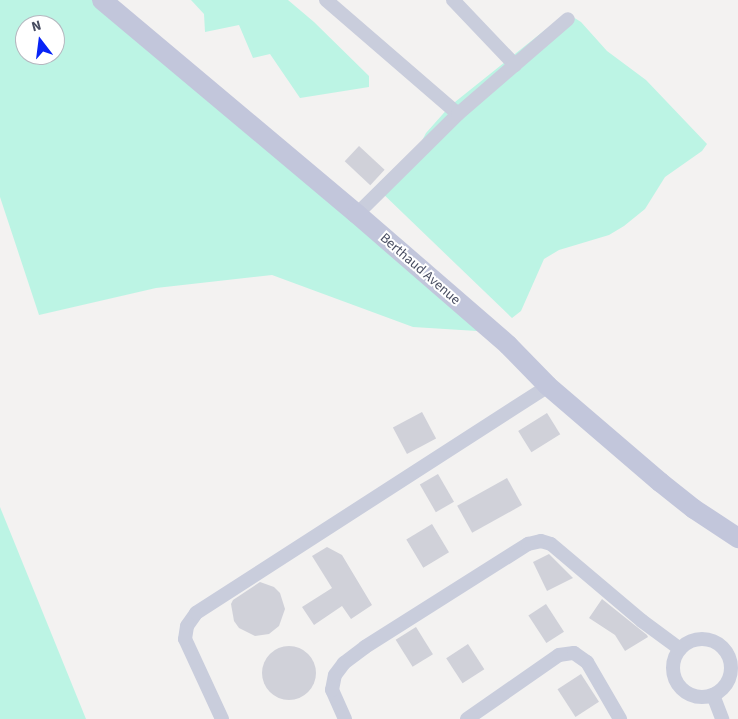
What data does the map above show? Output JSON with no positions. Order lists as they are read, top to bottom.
{
  "streets": {
    "street": ["Berthaud Avenue"]
  },
  "north": "top"
}
